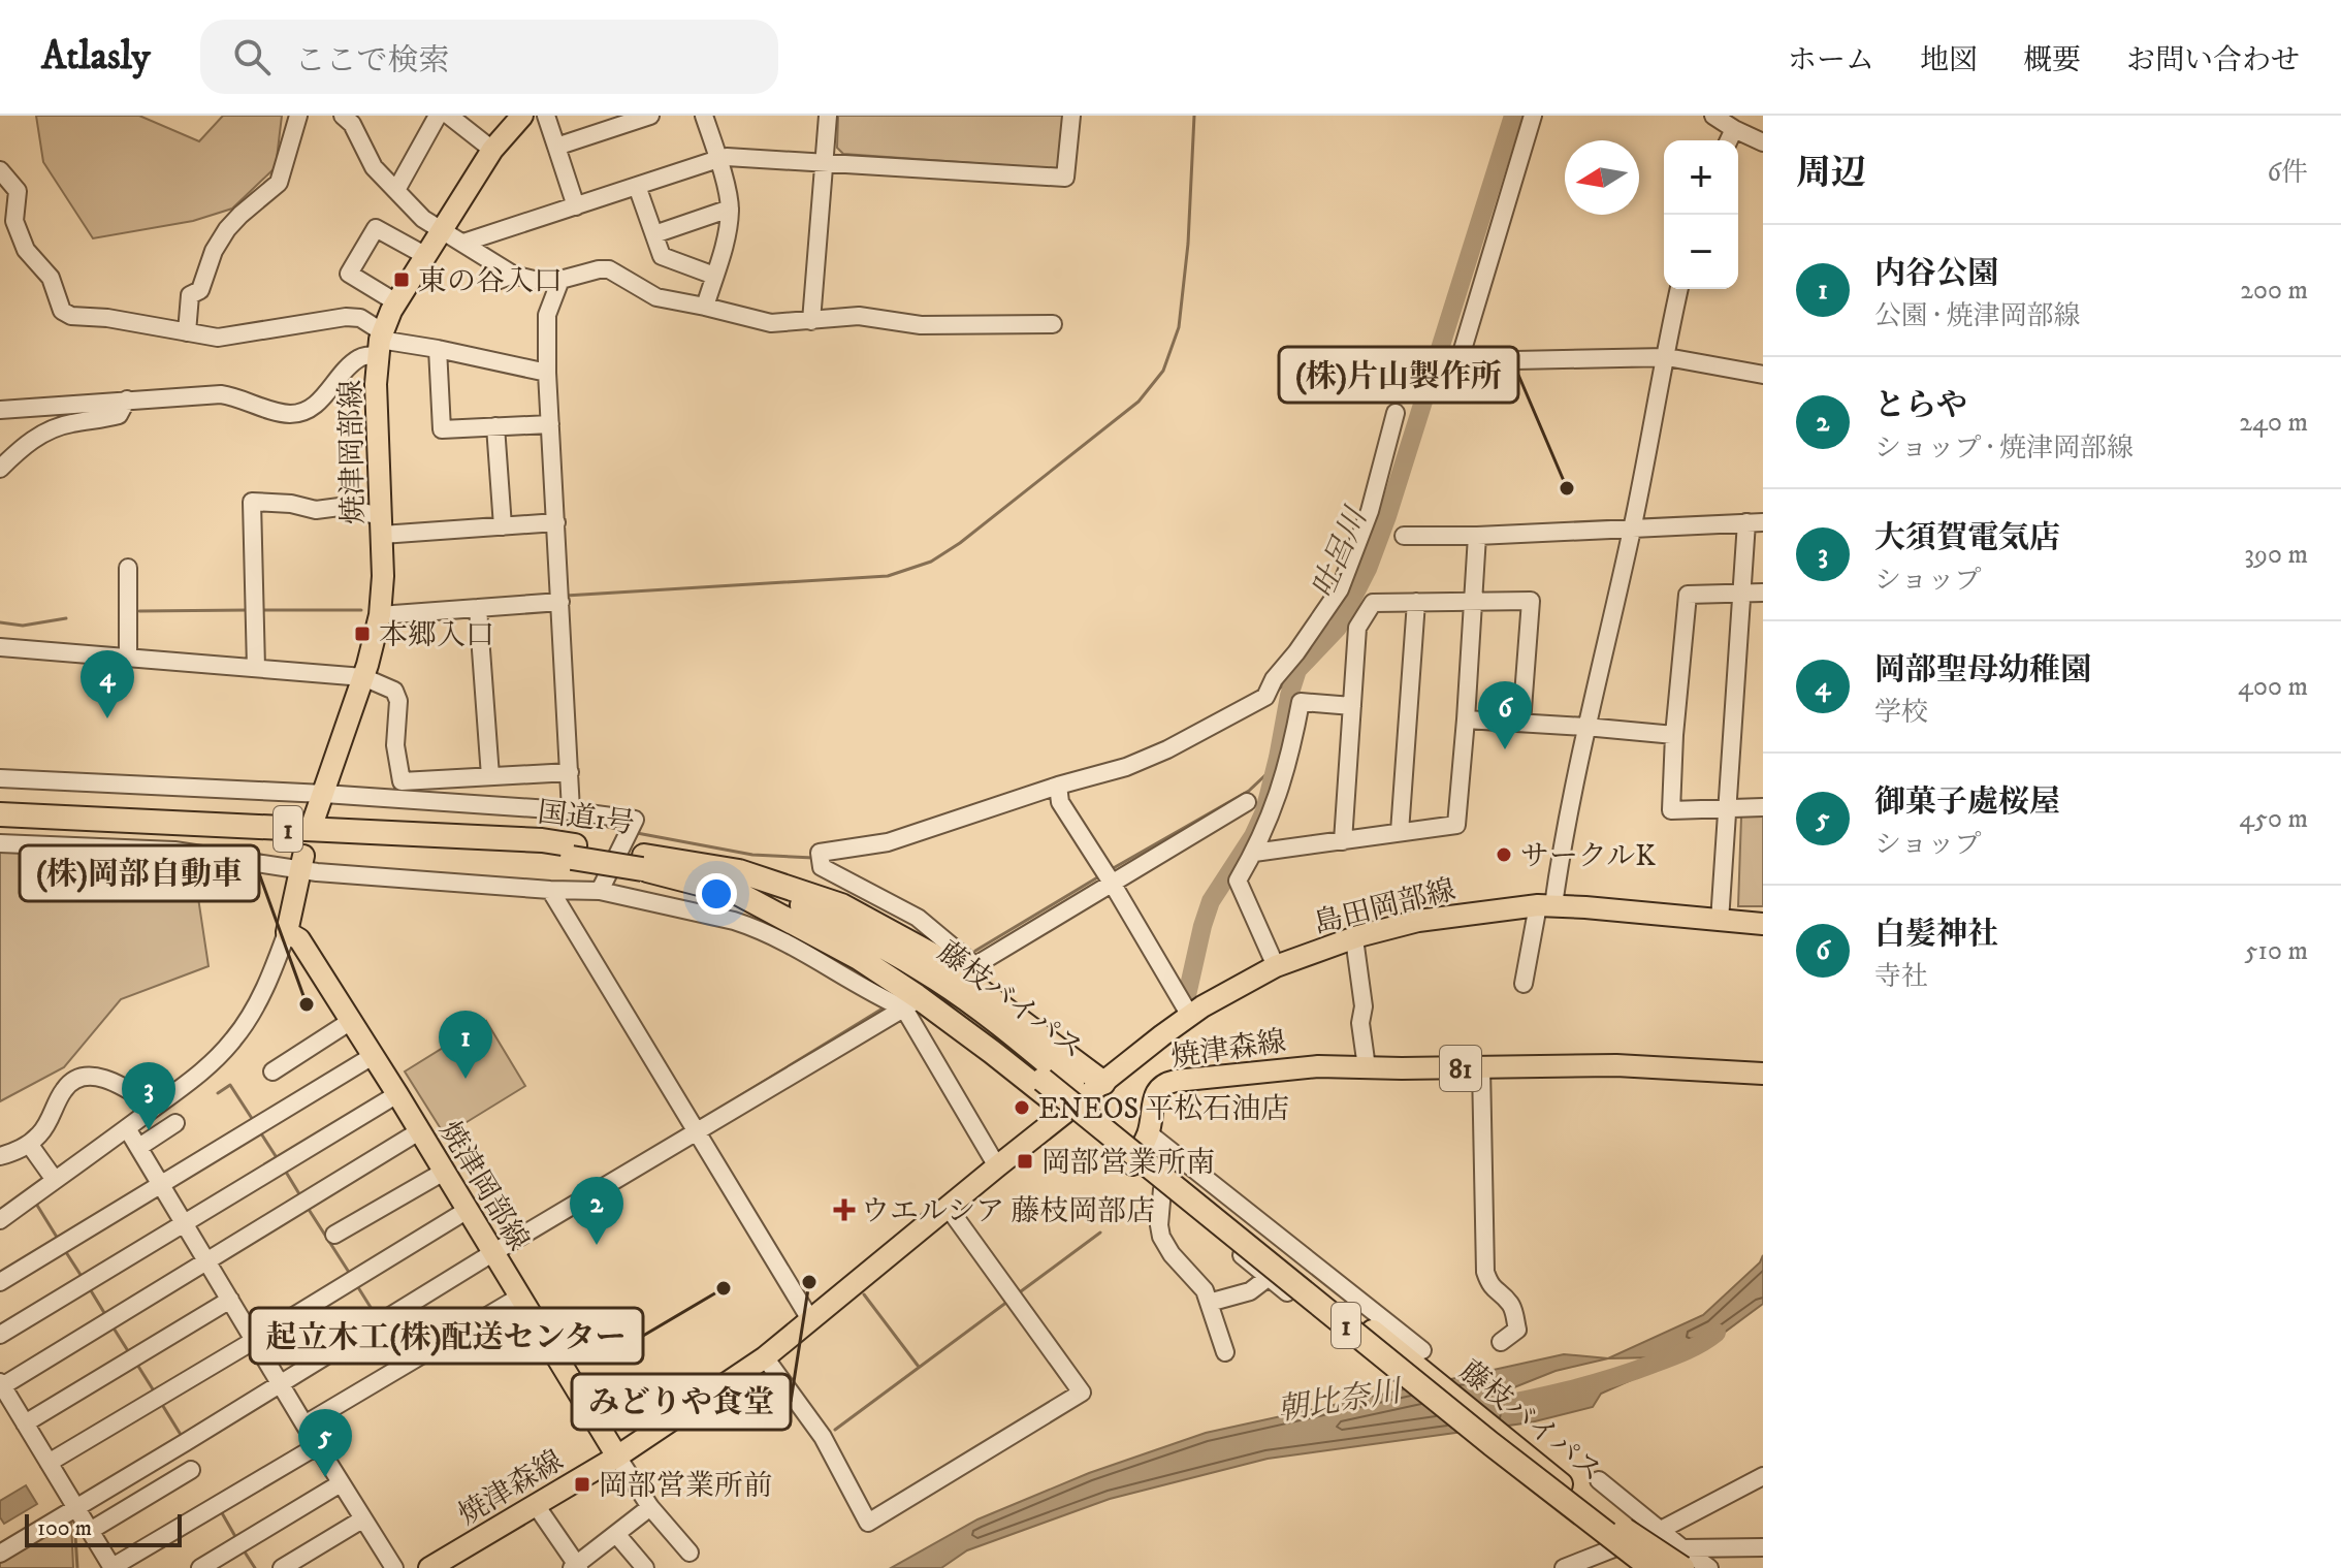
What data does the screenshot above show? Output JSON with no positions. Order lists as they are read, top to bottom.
{
  "streets": {
    "highway": ["国道1号", "1", "藤枝バイパス"],
    "main road": [
      "焼津岡部線",
      "島田岡部線",
      "焼津森線",
      "81"
    ]
  },
  "crossings": [
    ["焼津岡部線", "焼津森線"],
    ["国道1号", "島田岡部線"],
    ["国道1号", "藤枝バイパス"],
    ["国道1号", "焼津森線"],
    ["島田岡部線", "焼津森線"]
  ],
  "water": ["吐呂川", "朝比奈川"],
  "places": {
    "transit": [
      "東の谷入口",
      "本郷入口",
      "岡部営業所南",
      "岡部営業所前"
    ],
    "other": [
      "(株)片山製作所",
      "サークルK",
      "(株)岡部自動車",
      "ENEOS 平松石油店",
      "みどりや食堂",
      "起立木工(株)配送センター"
    ],
    "health": ["ウエルシア 藤枝岡部店"]
  },
  "scale_bar": "100 m",
  "north": "left",
  "page": {
    "header": "Atlasly",
    "search": "ここで検索",
    "nav": [
      "ホーム",
      "地図",
      "概要",
      "お問い合わせ"
    ],
    "heading": ["周辺", "6件"],
    "map_buttons": ["+", "−"],
    "list": [
      {
        "mark": "1",
        "name": "内谷公園",
        "note": "公園 · 焼津岡部線",
        "value": "200 m"
      },
      {
        "mark": "2",
        "name": "とらや",
        "note": "ショップ · 焼津岡部線",
        "value": "240 m"
      },
      {
        "mark": "3",
        "name": "大須賀電気店",
        "note": "ショップ",
        "value": "390 m"
      },
      {
        "mark": "4",
        "name": "岡部聖母幼稚園",
        "note": "学校",
        "value": "400 m"
      },
      {
        "mark": "5",
        "name": "御菓子處桜屋",
        "note": "ショップ",
        "value": "450 m"
      },
      {
        "mark": "6",
        "name": "白髪神社",
        "note": "寺社",
        "value": "510 m"
      }
    ],
    "pins": [
      "4",
      "6",
      "1",
      "3",
      "2",
      "5"
    ],
    "scale": "100 m"
  }
}
